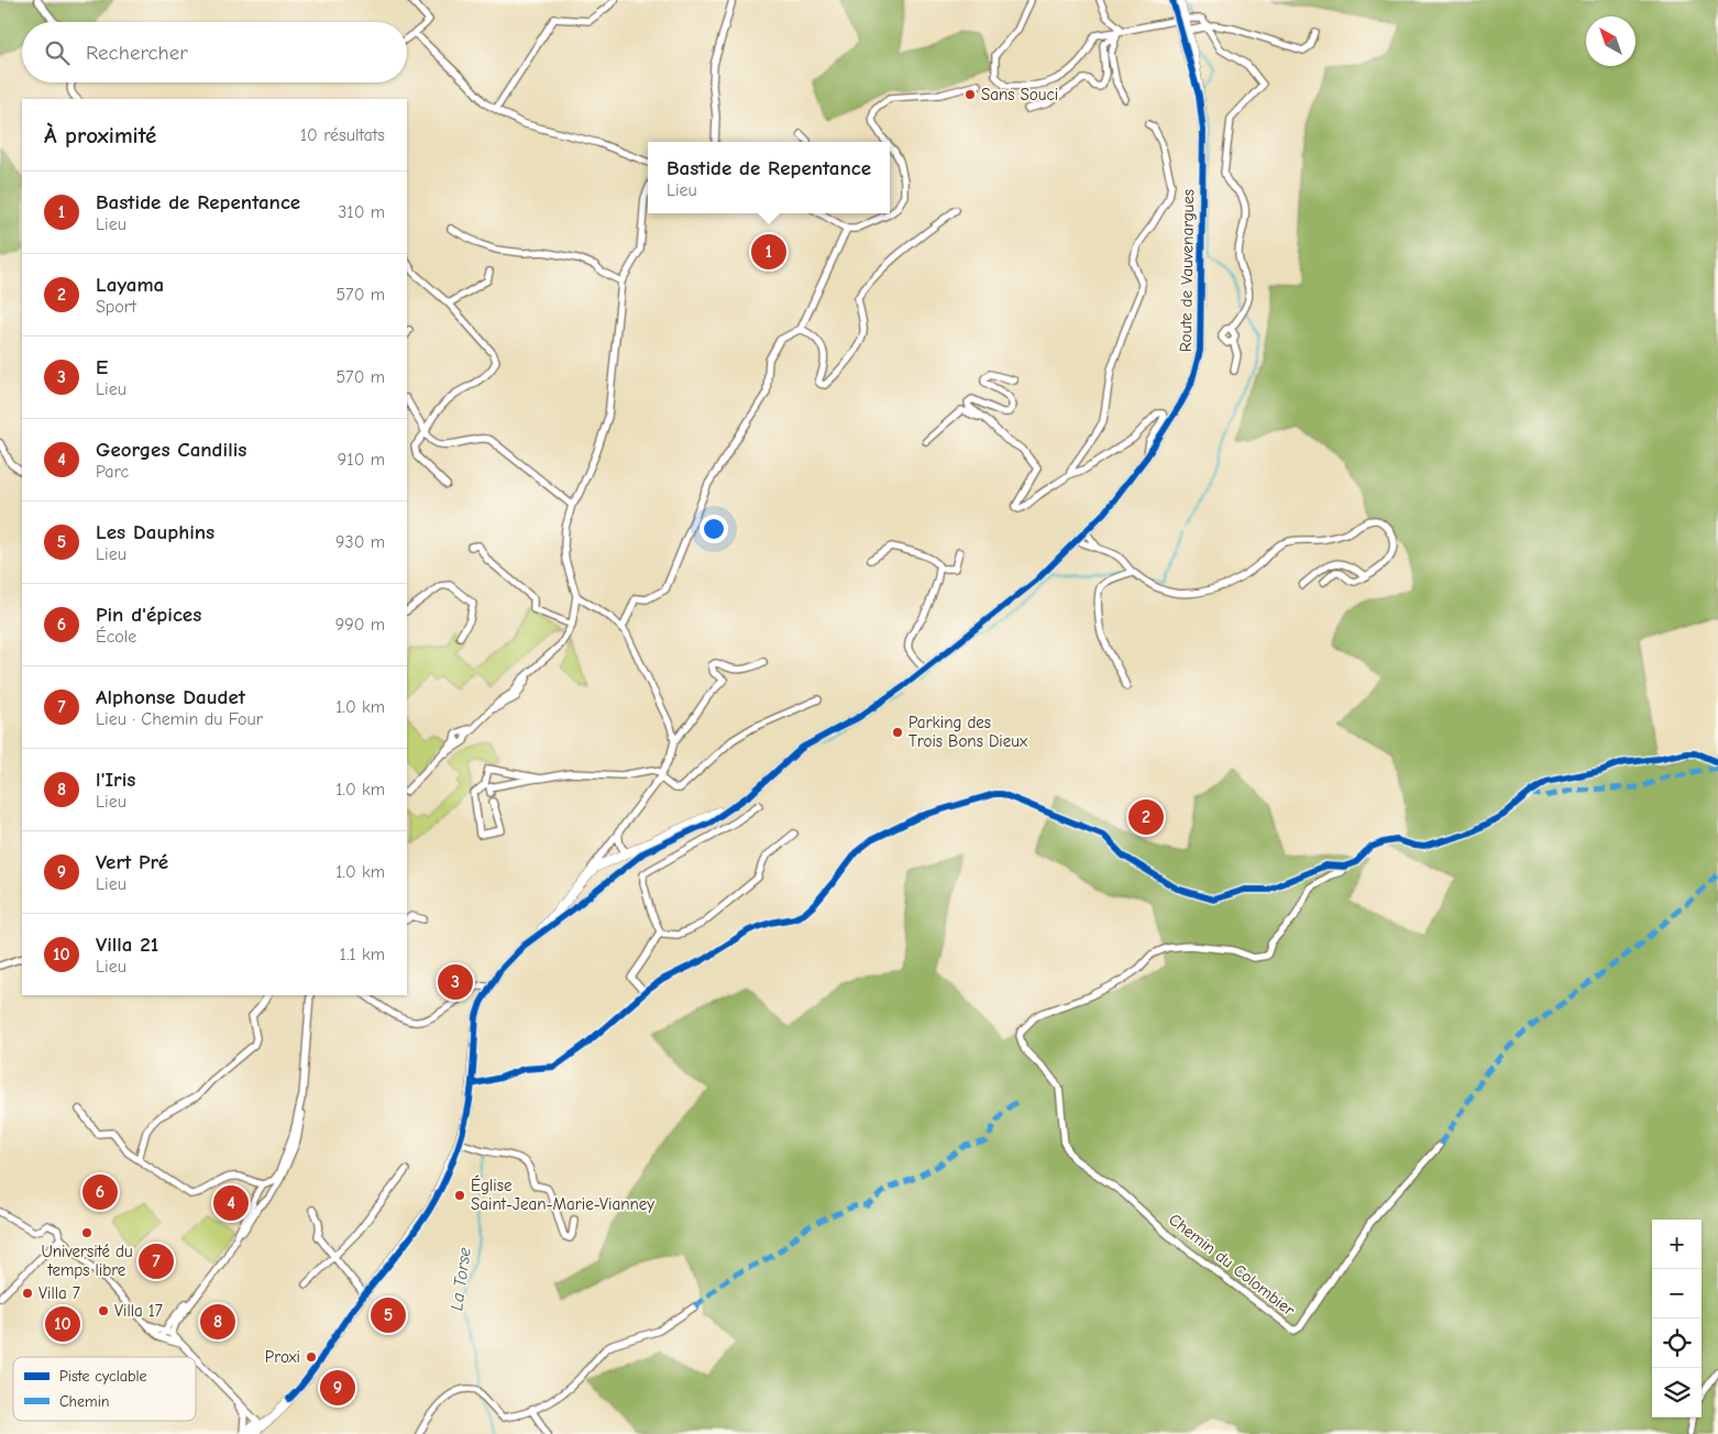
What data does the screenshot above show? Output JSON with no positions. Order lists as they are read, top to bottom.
{
  "streets": {
    "main road": ["Route de Vauvenargues"],
    "street": ["Chemin du Colombier"]
  },
  "water": ["La Torse"],
  "places": [
    "Sans Souci",
    "Parking des Trois Bons Dieux",
    "Église Saint-Jean-Marie-Vianney",
    "Université du temps libre",
    "Villa 7",
    "Villa 17",
    "Proxi"
  ],
  "legend": ["Piste cyclable", "Chemin"],
  "north": "top left",
  "page": {
    "search": "Rechercher",
    "heading": ["À proximité", "10 résultats"],
    "popup": ["Bastide de Repentance", "Lieu"],
    "list": [
      {
        "mark": "1",
        "name": "Bastide de Repentance",
        "note": "Lieu",
        "value": "310 m"
      },
      {
        "mark": "2",
        "name": "Layama",
        "note": "Sport",
        "value": "570 m"
      },
      {
        "mark": "3",
        "name": "E",
        "note": "Lieu",
        "value": "570 m"
      },
      {
        "mark": "4",
        "name": "Georges Candilis",
        "note": "Parc",
        "value": "910 m"
      },
      {
        "mark": "5",
        "name": "Les Dauphins",
        "note": "Lieu",
        "value": "930 m"
      },
      {
        "mark": "6",
        "name": "Pin d'épices",
        "note": "École",
        "value": "990 m"
      },
      {
        "mark": "7",
        "name": "Alphonse Daudet",
        "note": "Lieu · Chemin du Four",
        "value": "1.0 km"
      },
      {
        "mark": "8",
        "name": "l'Iris",
        "note": "Lieu",
        "value": "1.0 km"
      },
      {
        "mark": "9",
        "name": "Vert Pré",
        "note": "Lieu",
        "value": "1.0 km"
      },
      {
        "mark": "10",
        "name": "Villa 21",
        "note": "Lieu",
        "value": "1.1 km"
      }
    ],
    "pins": [
      "1",
      "2",
      "3",
      "6",
      "4",
      "7",
      "5",
      "8",
      "10",
      "9"
    ],
    "map_buttons": ["+", "−"]
  }
}
